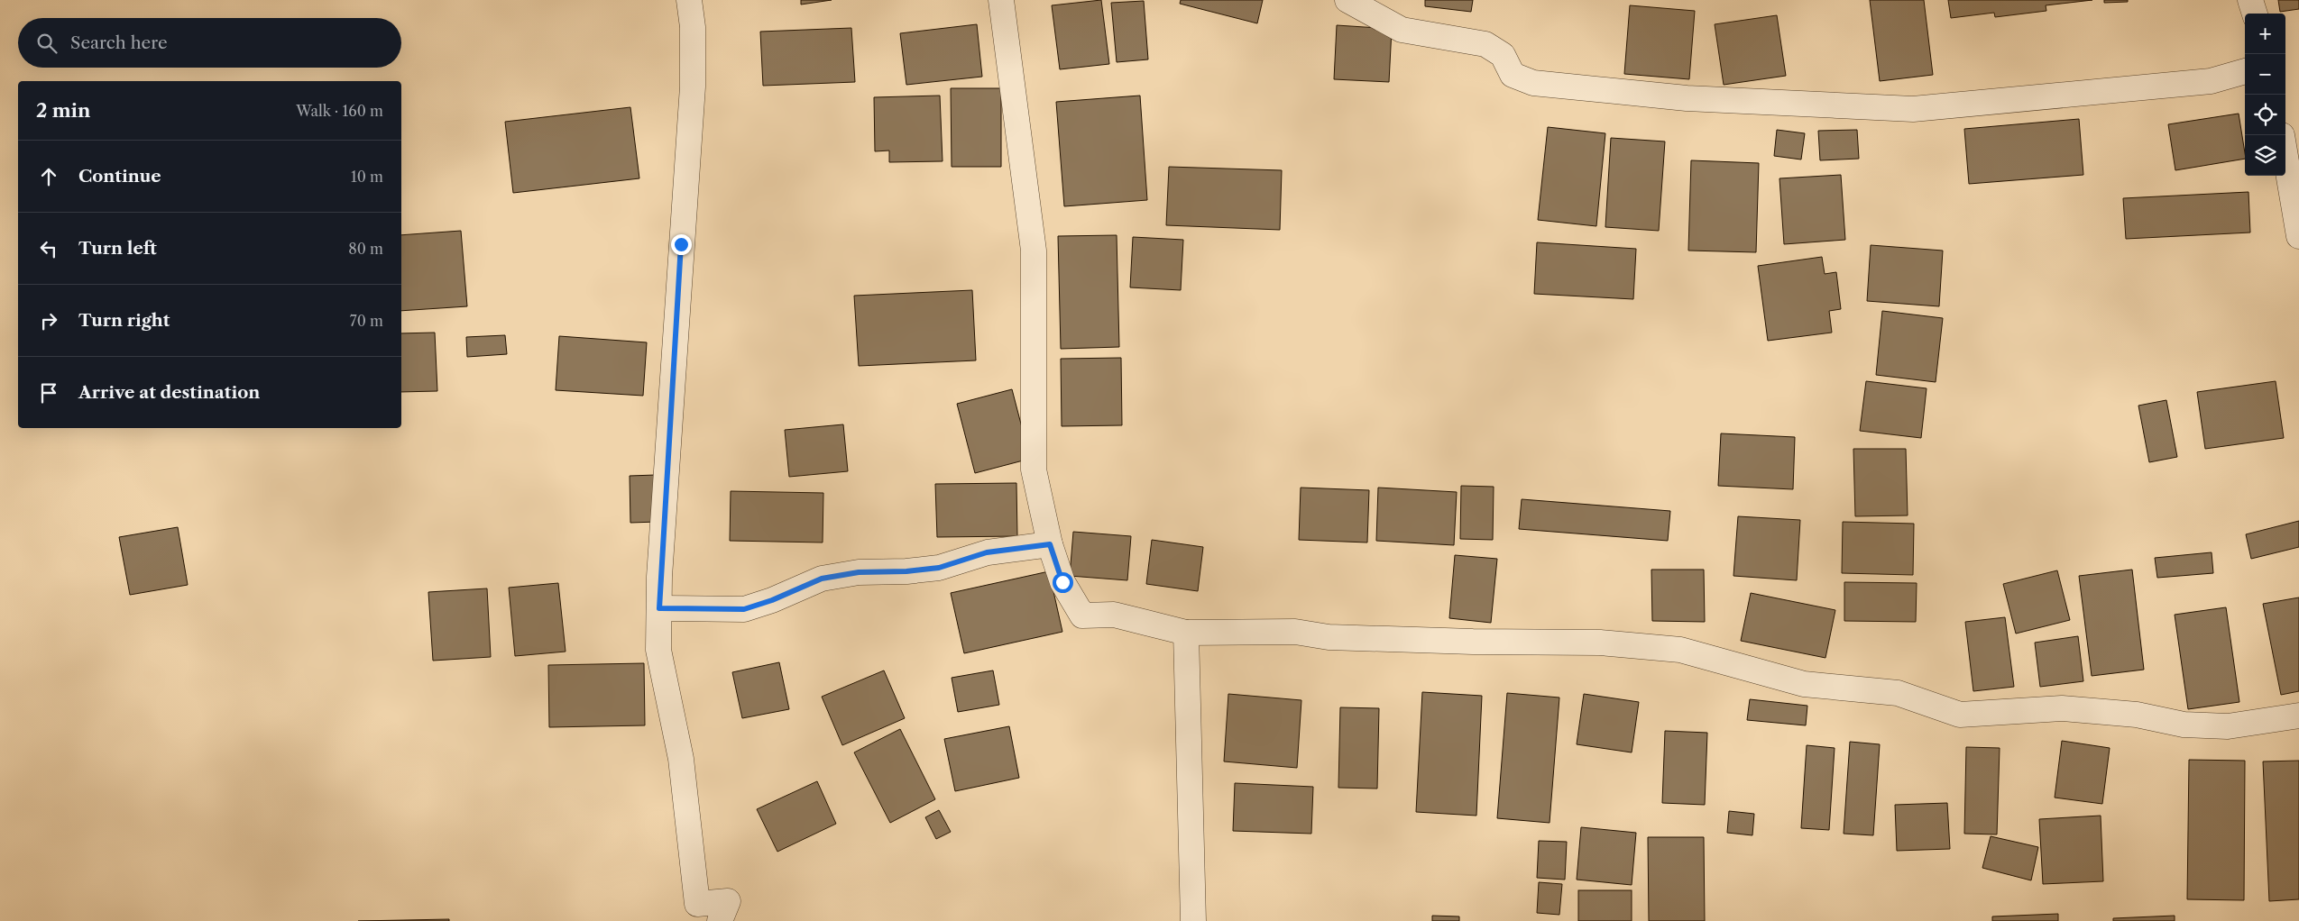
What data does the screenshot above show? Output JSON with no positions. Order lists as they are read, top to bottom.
{
  "page": {
    "map_buttons": ["+", "−"],
    "search": "Search here",
    "heading": ["2 min", "Walk · 160 m"],
    "list": [
      ["Continue", "10 m"],
      ["Turn left", "80 m"],
      ["Turn right", "70 m"],
      "Arrive at destination"
    ]
  }
}
